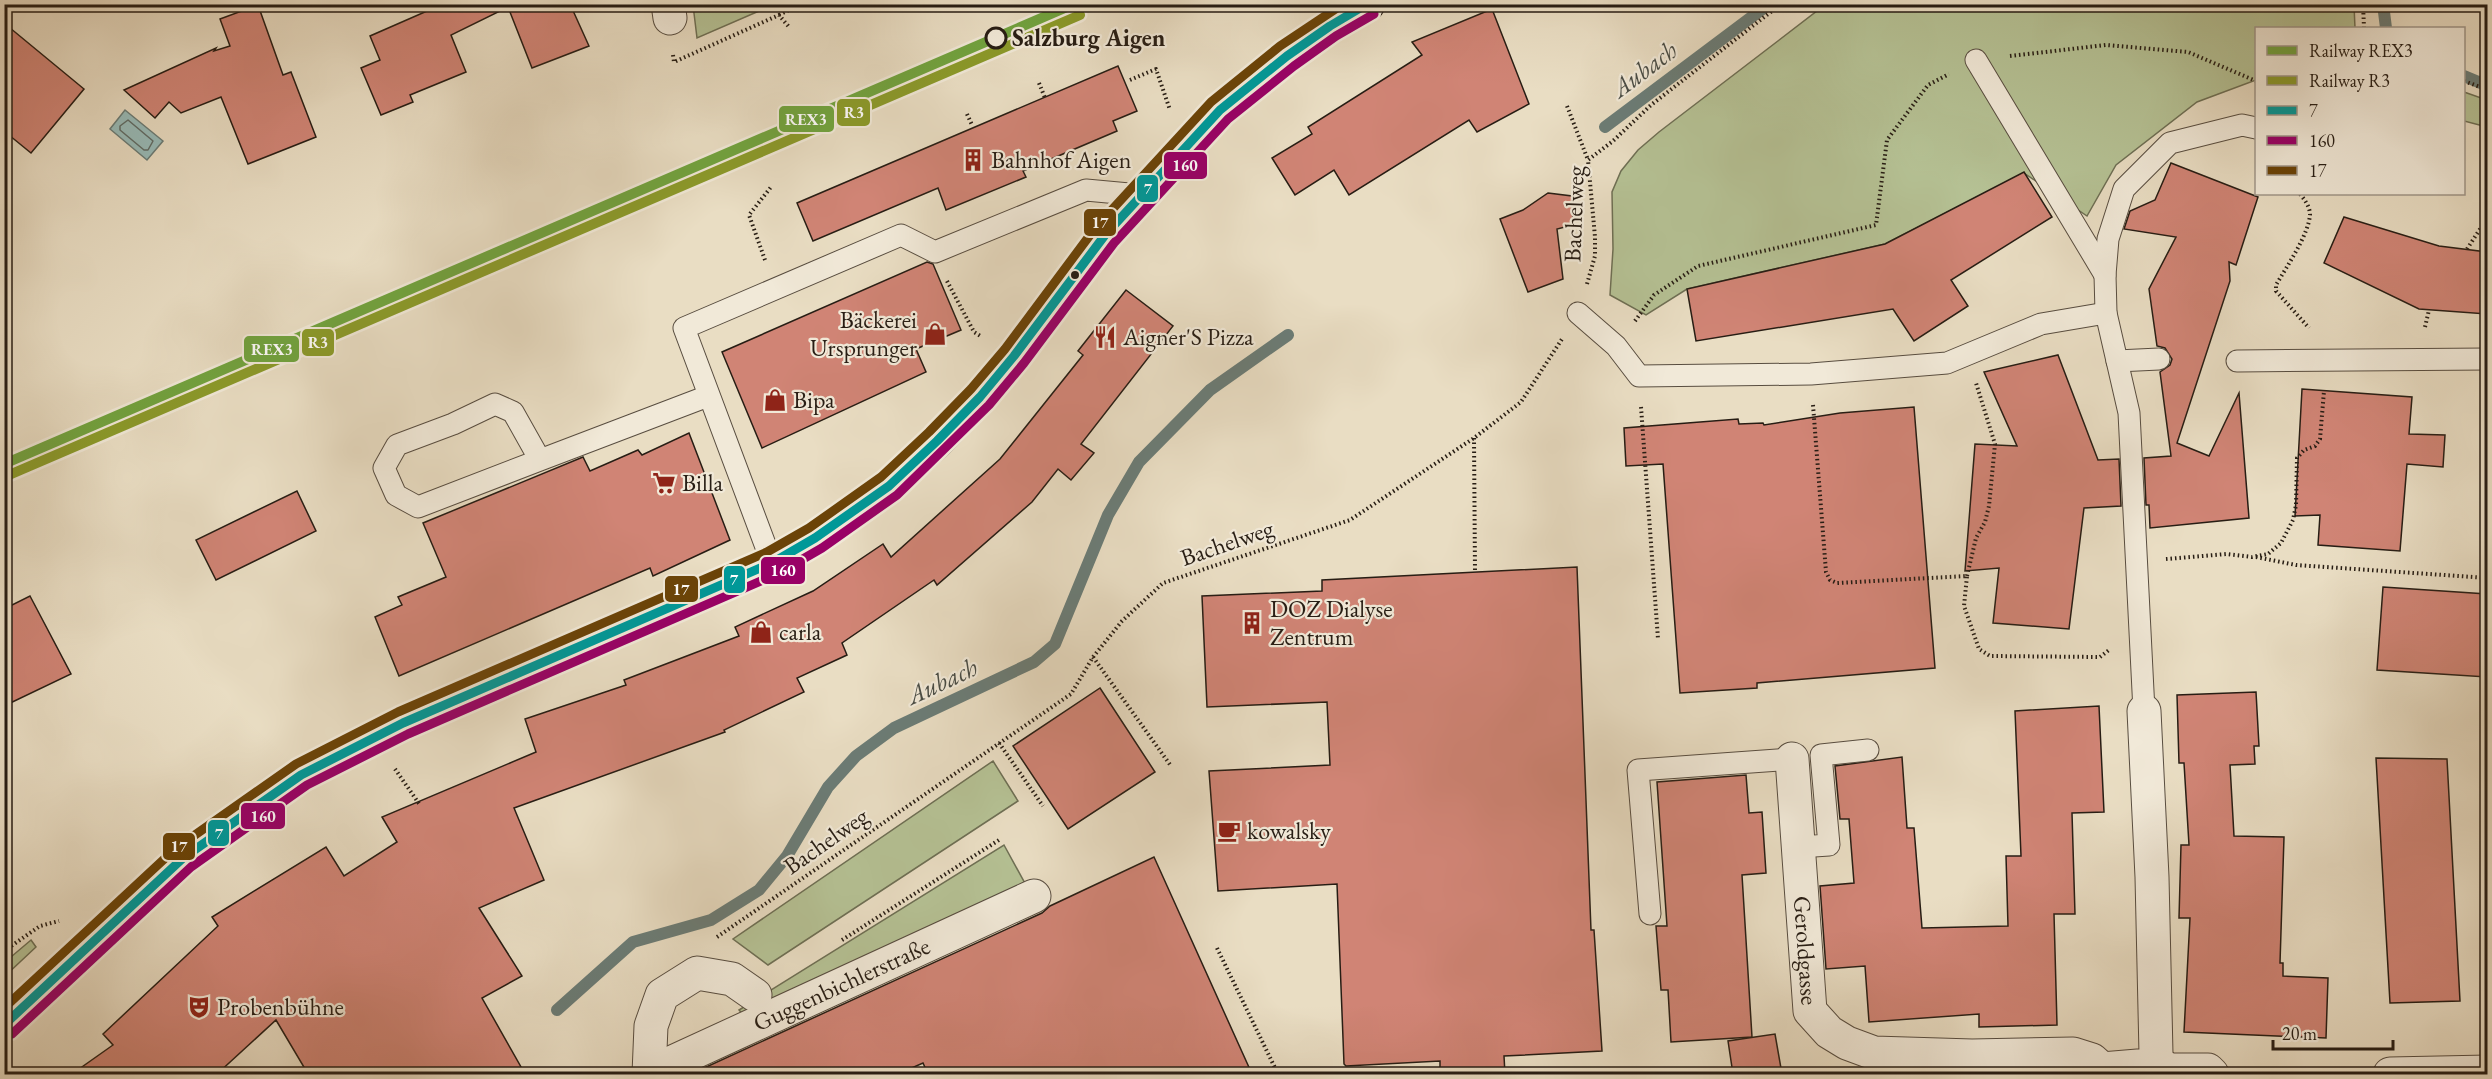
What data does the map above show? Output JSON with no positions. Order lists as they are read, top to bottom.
{
  "streets": {
    "street": ["Geroldgasse", "Guggenbichlerstraße"],
    "path": ["Bachelweg"]
  },
  "water": ["Aubach"],
  "places": {
    "other": ["Salzburg Aigen"],
    "building": ["Bahnhof Aigen", "DOZ Dialyse Zentrum"],
    "shop": ["Bäckerei Ursprunger", "Bipa", "carla"],
    "restaurant": ["Aigner'S Pizza"],
    "supermarket": ["Billa"],
    "cafe": ["kowalsky"],
    "theatre": ["Probenbühne"]
  },
  "lines": [
    "rail line REX3",
    "transit line 7",
    "transit line 17",
    "transit line 160",
    "rail line R3"
  ],
  "legend": [
    "Railway REX3",
    "Railway R3",
    "7",
    "160",
    "17"
  ],
  "scale_bar": "20 m"
}
